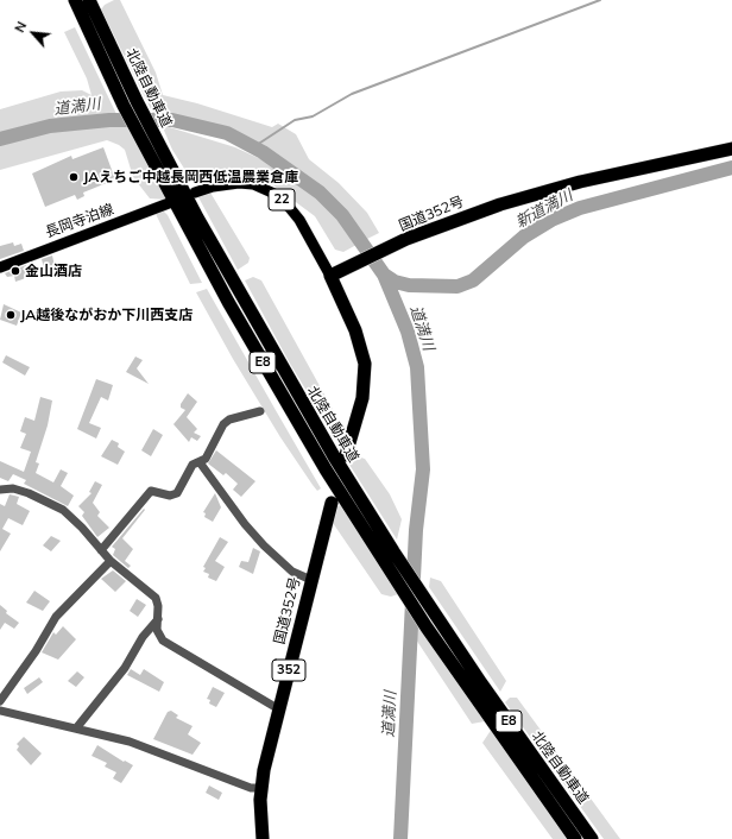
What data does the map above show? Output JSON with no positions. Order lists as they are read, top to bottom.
{
  "streets": {
    "highway": [
      "北陸自動車道",
      "国道352号",
      "E8",
      "352"
    ],
    "main road": ["22", "長岡寺泊線"]
  },
  "crossings": [
    ["22", "国道352号"]
  ],
  "water": ["道満川", "新道満川"],
  "places": ["JAえちご中越長岡西低温農業倉庫", "金山酒店", "JA越後ながおか下川西支店"],
  "north": "top left"
}
